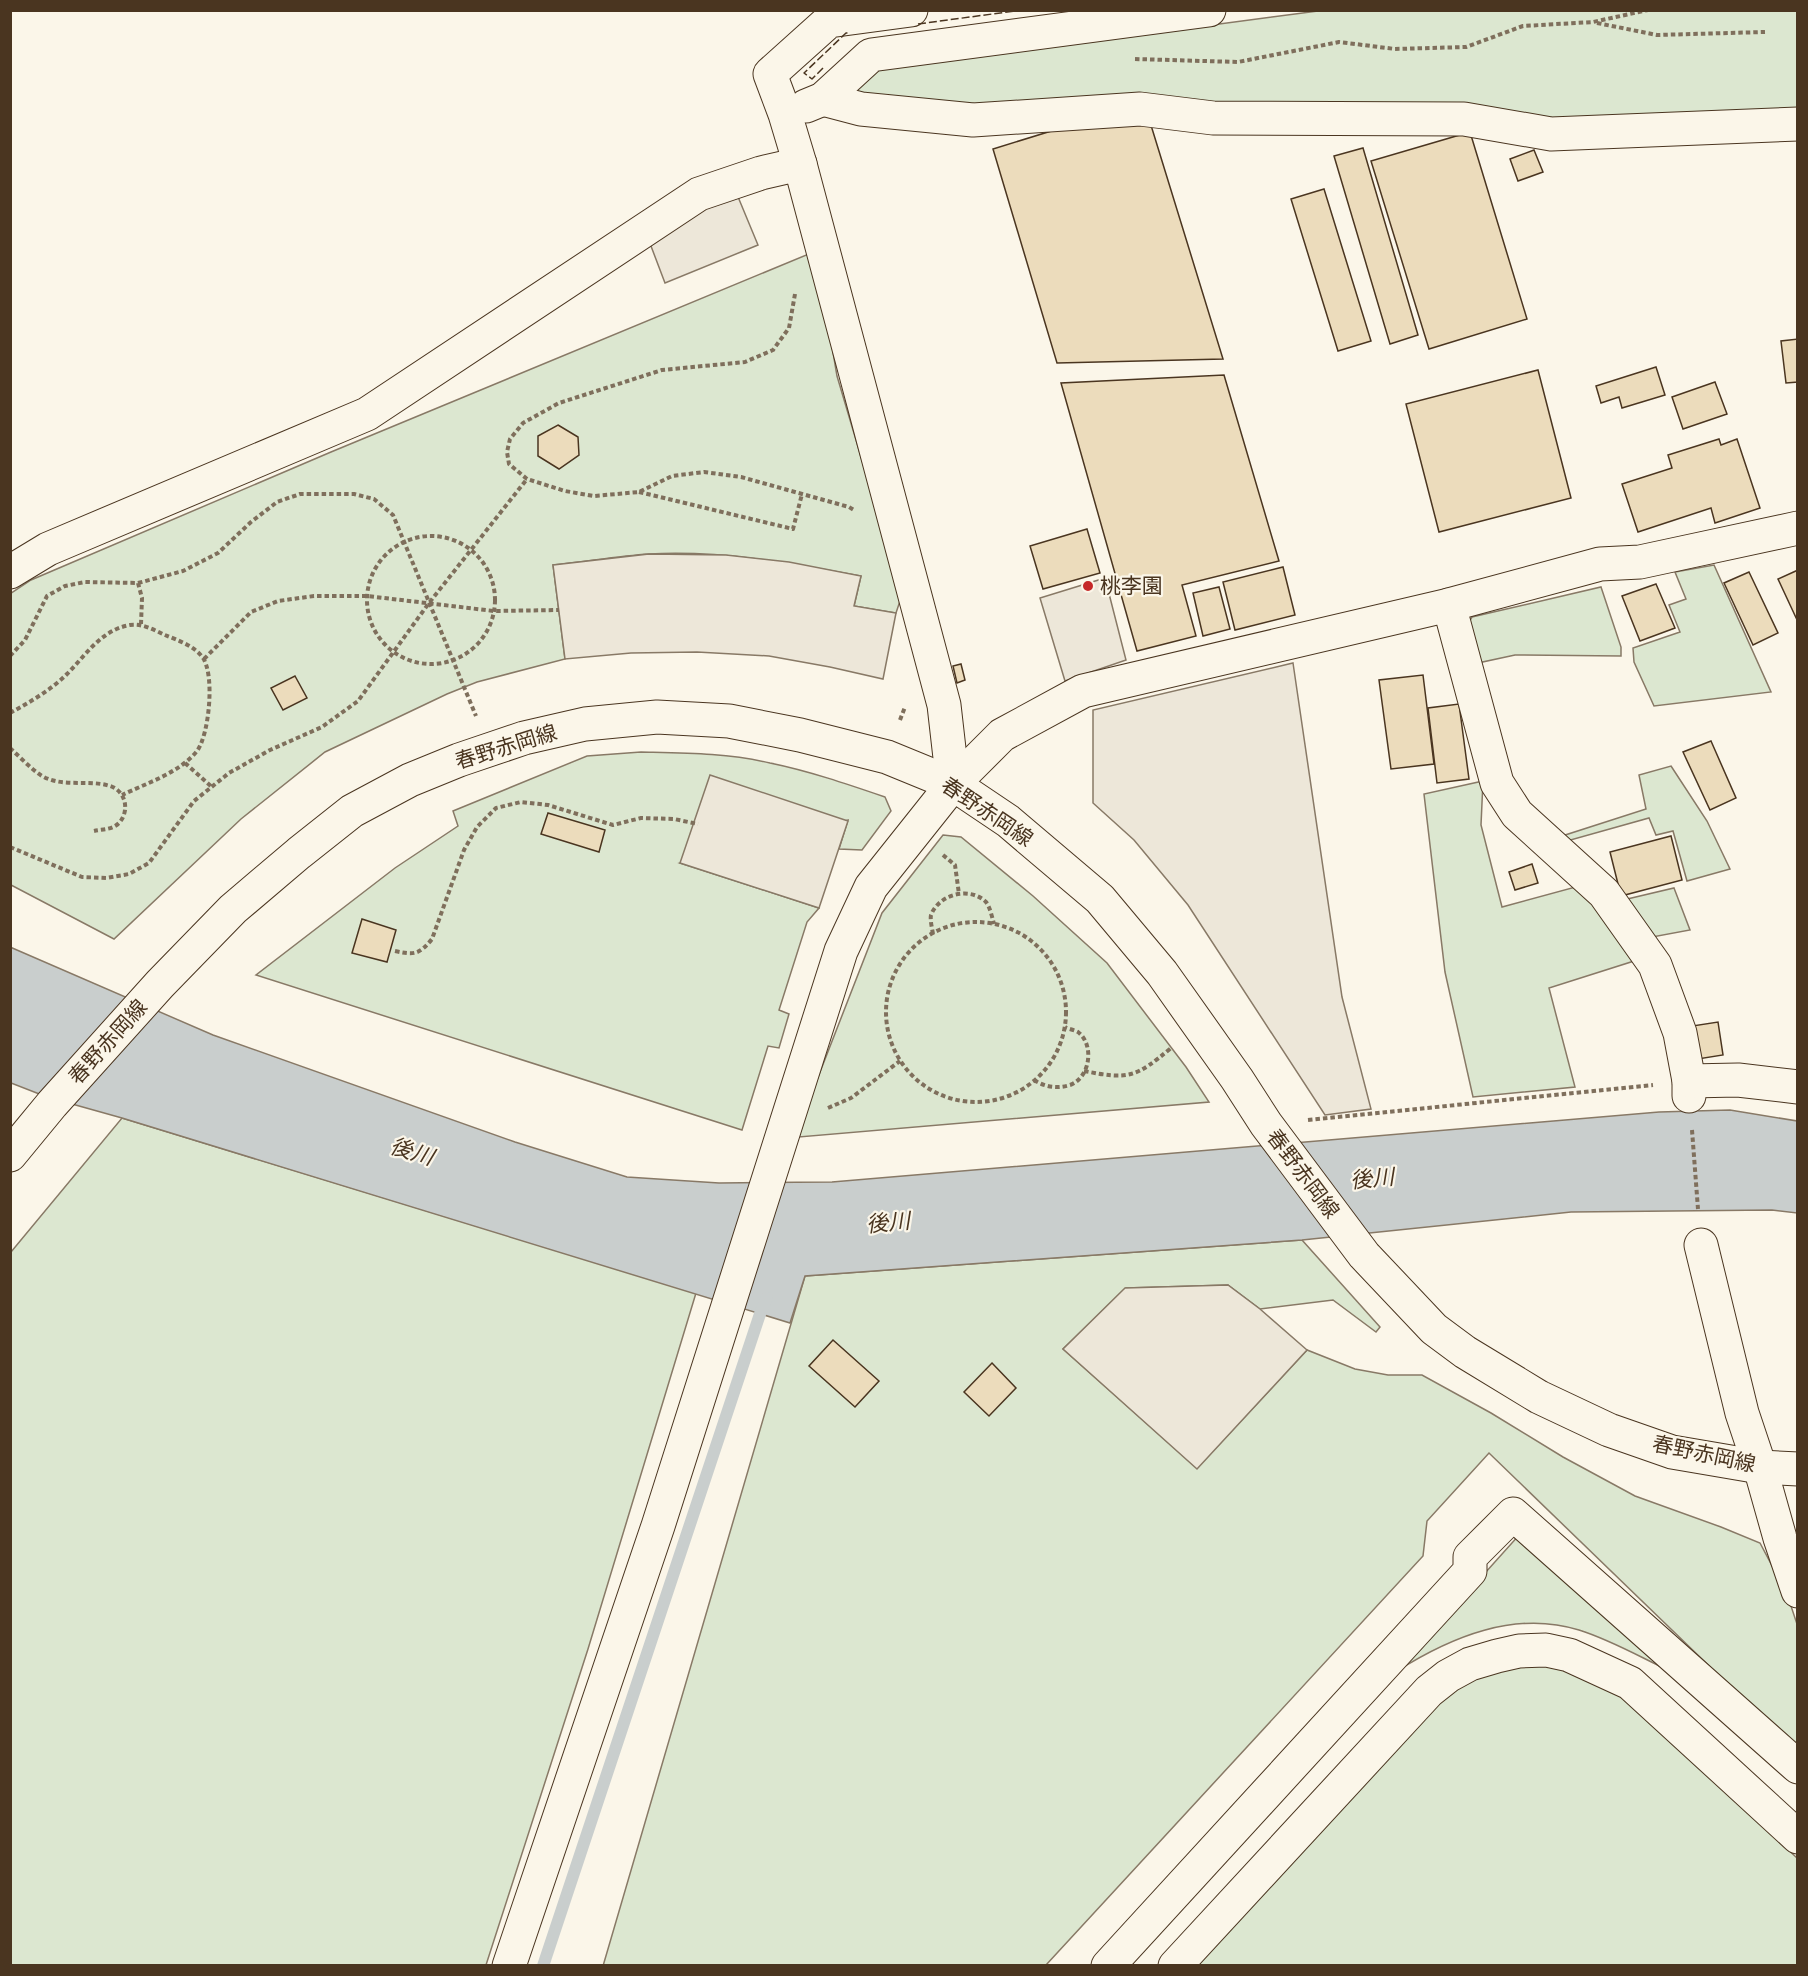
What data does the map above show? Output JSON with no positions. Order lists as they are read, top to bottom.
{
  "streets": {
    "street": ["春野赤岡線"]
  },
  "water": ["後川"],
  "places": ["桃李園"]
}
